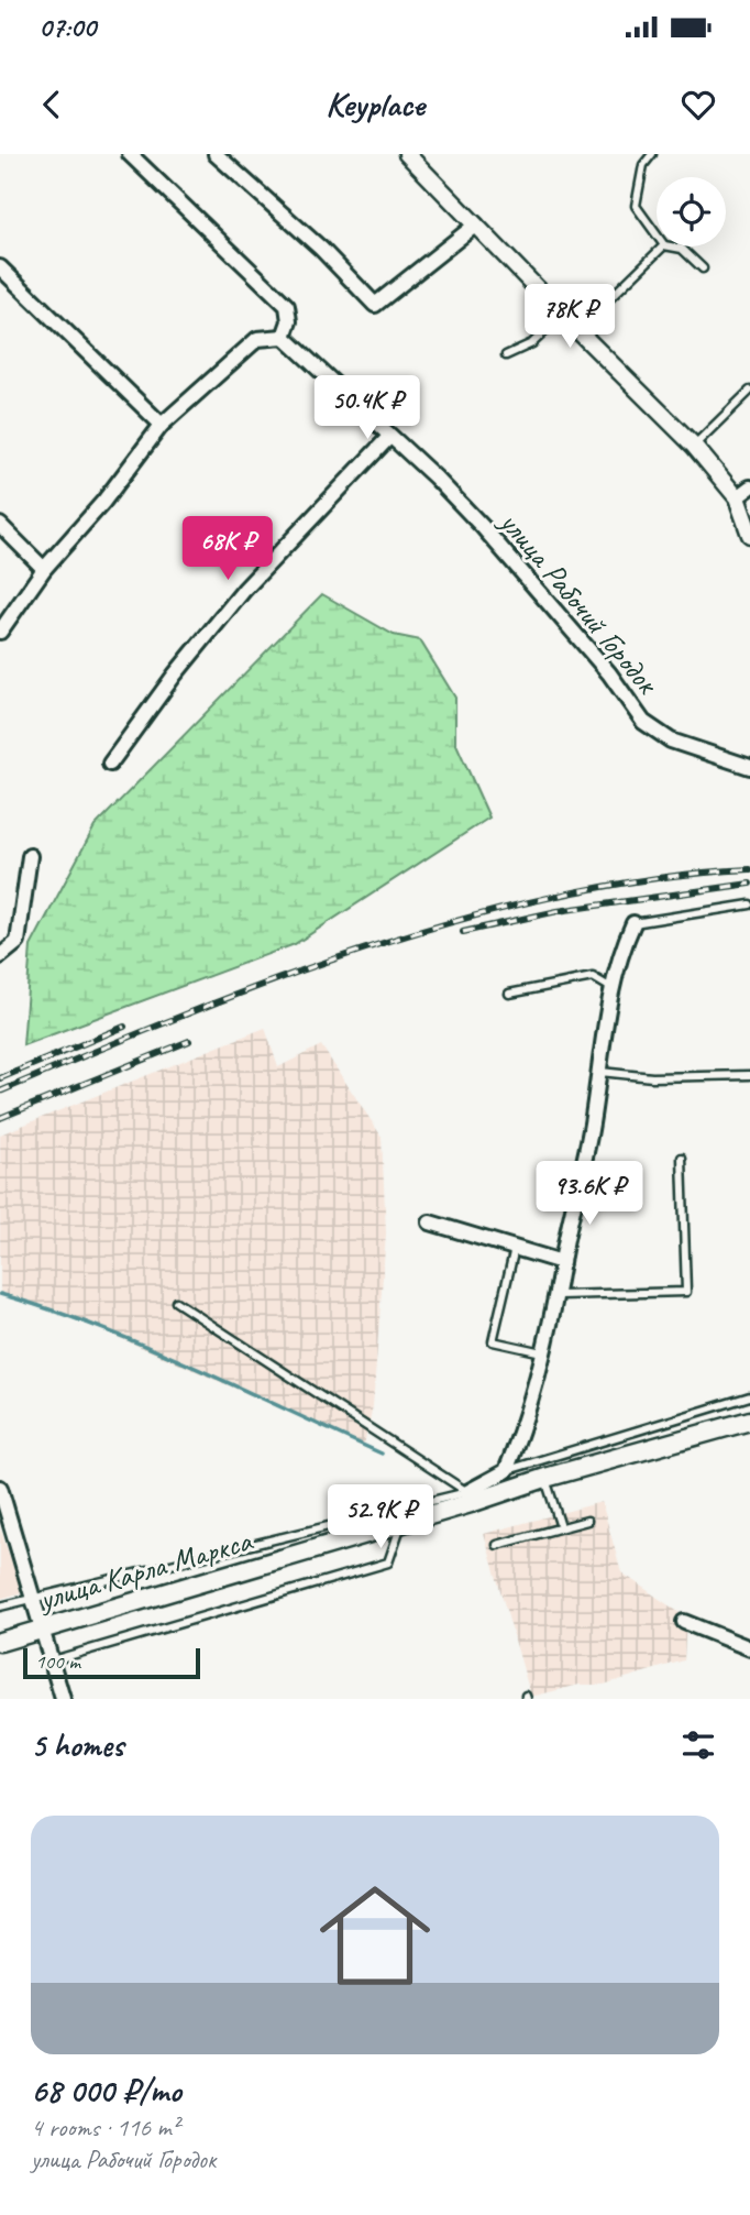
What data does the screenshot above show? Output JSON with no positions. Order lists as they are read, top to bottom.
{
  "streets": {
    "main road": ["улица Карла Маркса"],
    "street": ["улица Рабочий Городок"]
  },
  "scale_bar": "100 m",
  "page": {
    "status": "07:00",
    "header": "Keyplace",
    "price": [
      "78K ₽",
      "50.4K ₽",
      "68K ₽",
      "93.6K ₽",
      "52.9K ₽"
    ],
    "scale": "100 m",
    "heading": "5 homes",
    "list": [
      {
        "name": "68 000 ₽/mo",
        "note": "4 rooms · 116 m² · улица Рабочий Городок"
      }
    ]
  }
}
